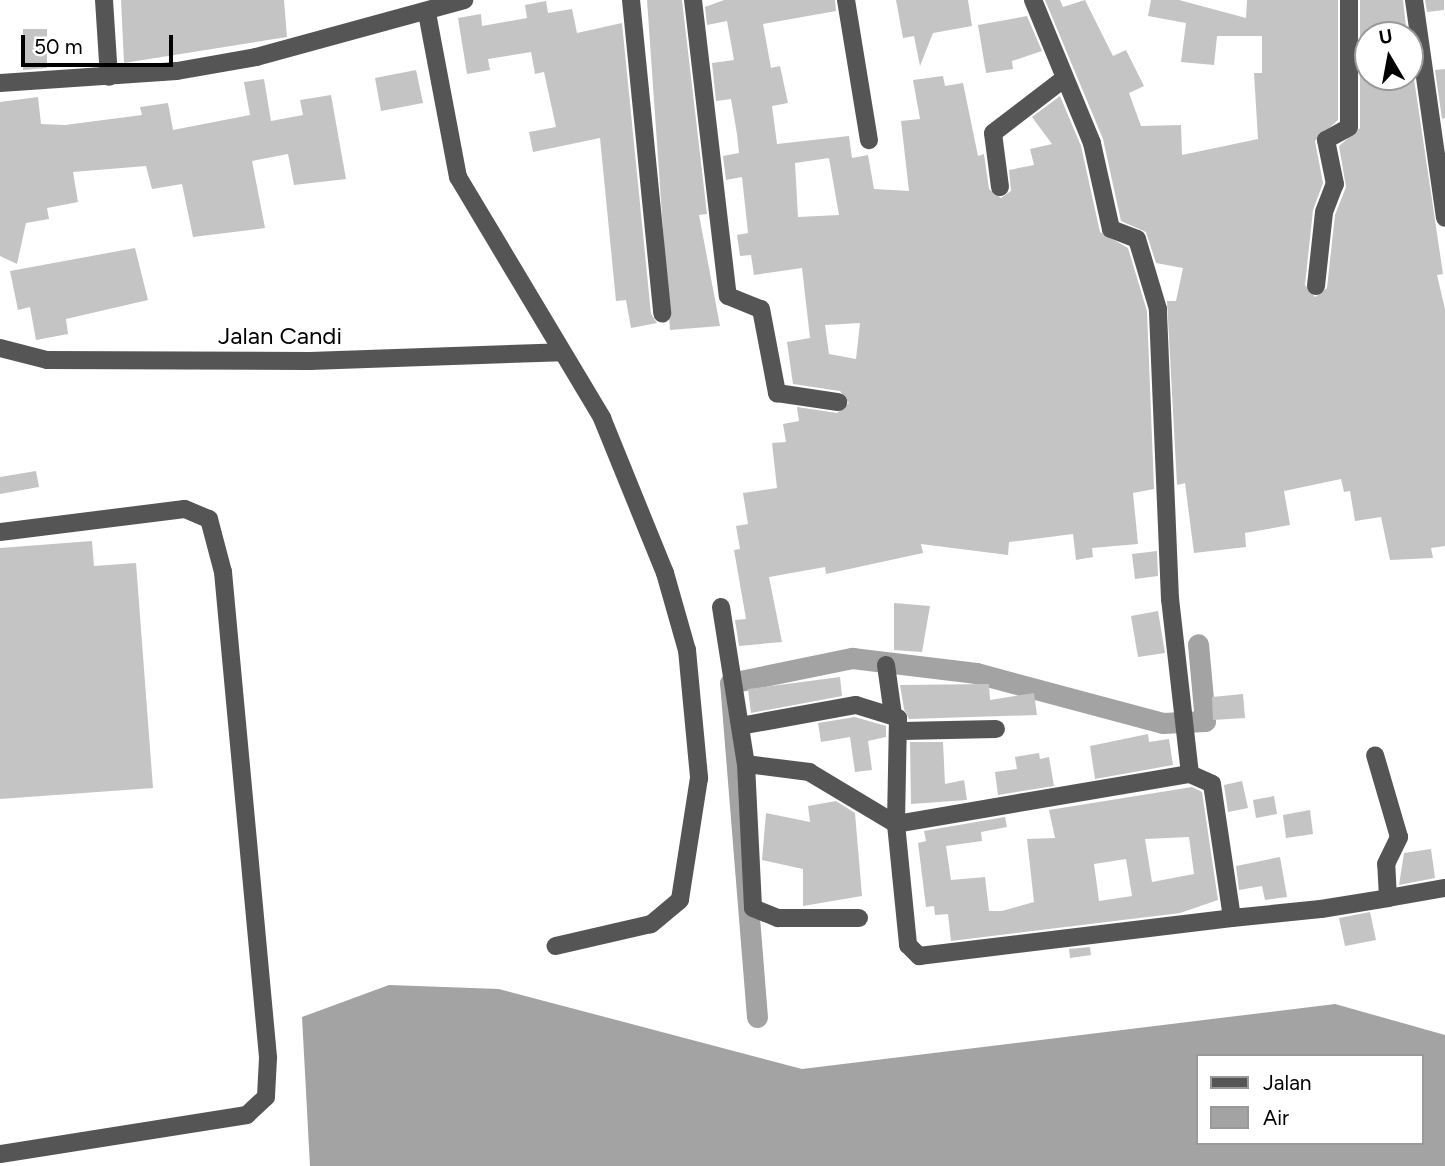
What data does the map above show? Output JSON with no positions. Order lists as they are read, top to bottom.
{
  "streets": {
    "street": ["Jalan Candi"]
  },
  "legend": ["Jalan", "Air"],
  "scale_bar": "50 m",
  "north": "top"
}
